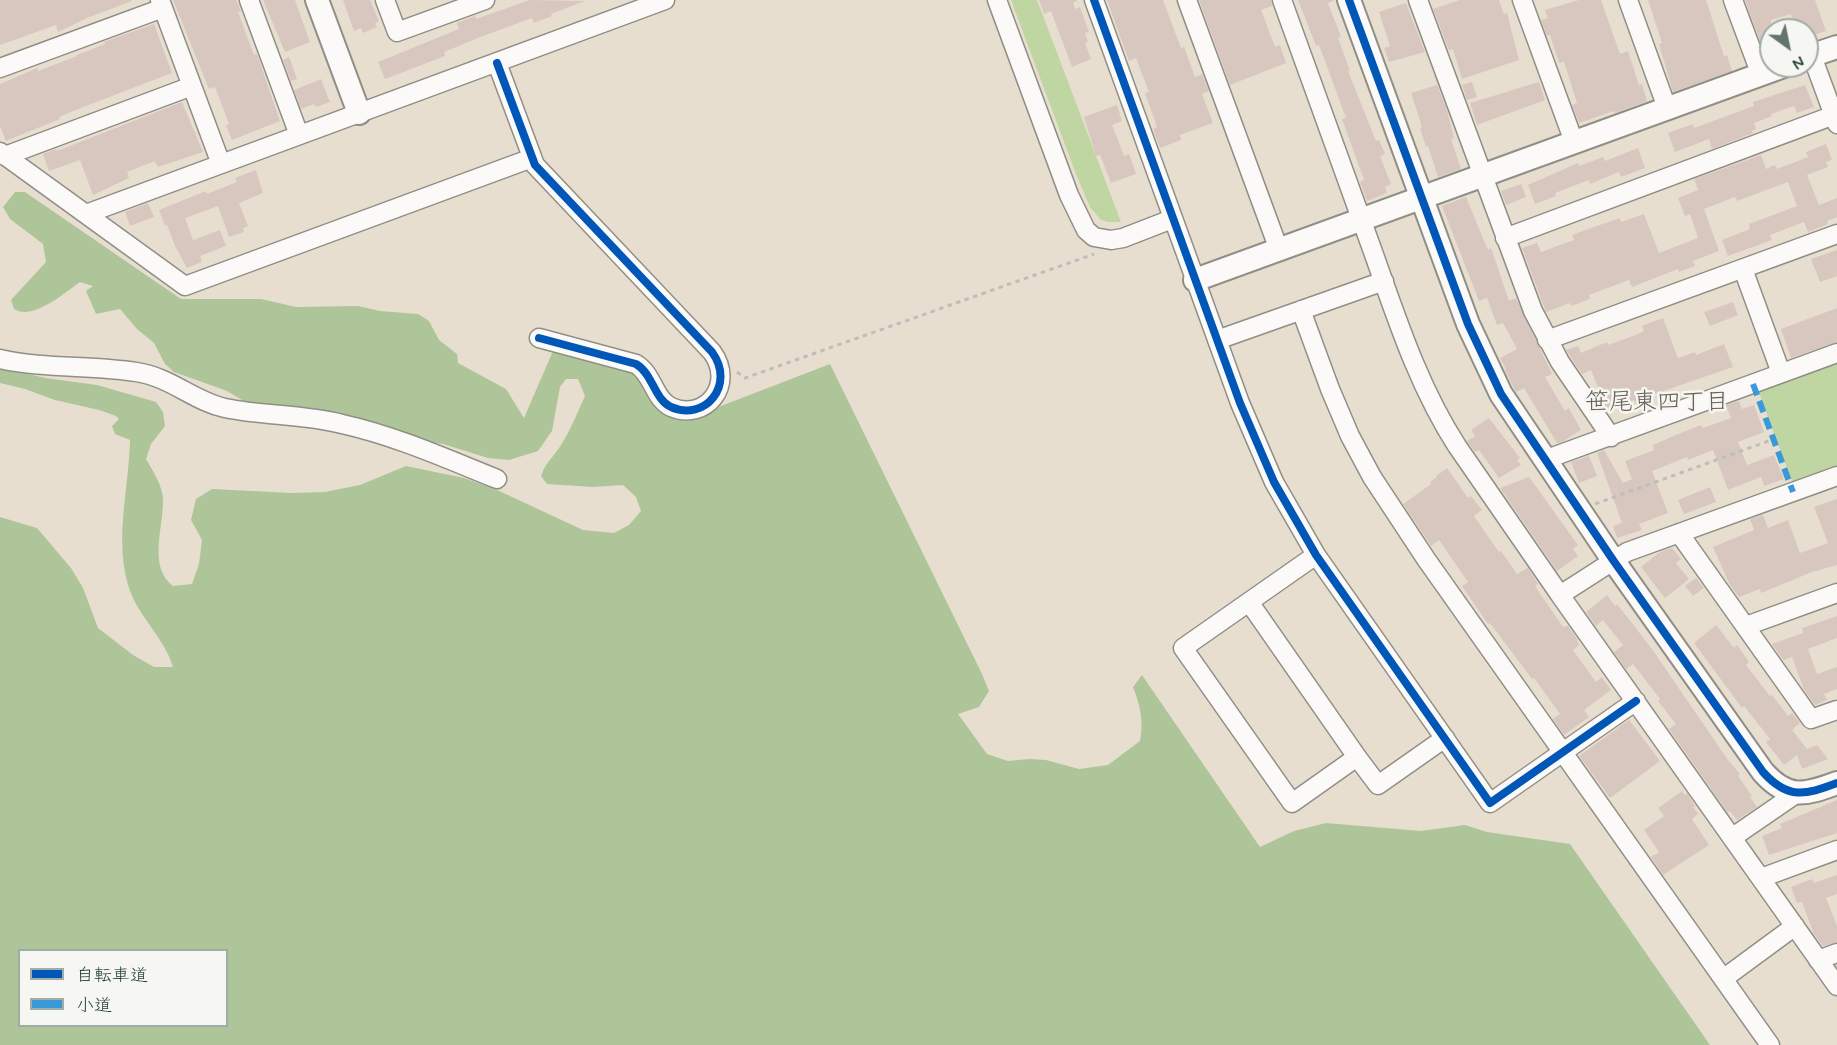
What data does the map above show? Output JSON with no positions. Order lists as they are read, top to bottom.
{
  "districts": ["笹尾東四丁目"],
  "legend": ["自転車道", "小道"],
  "north": "bottom right"
}
